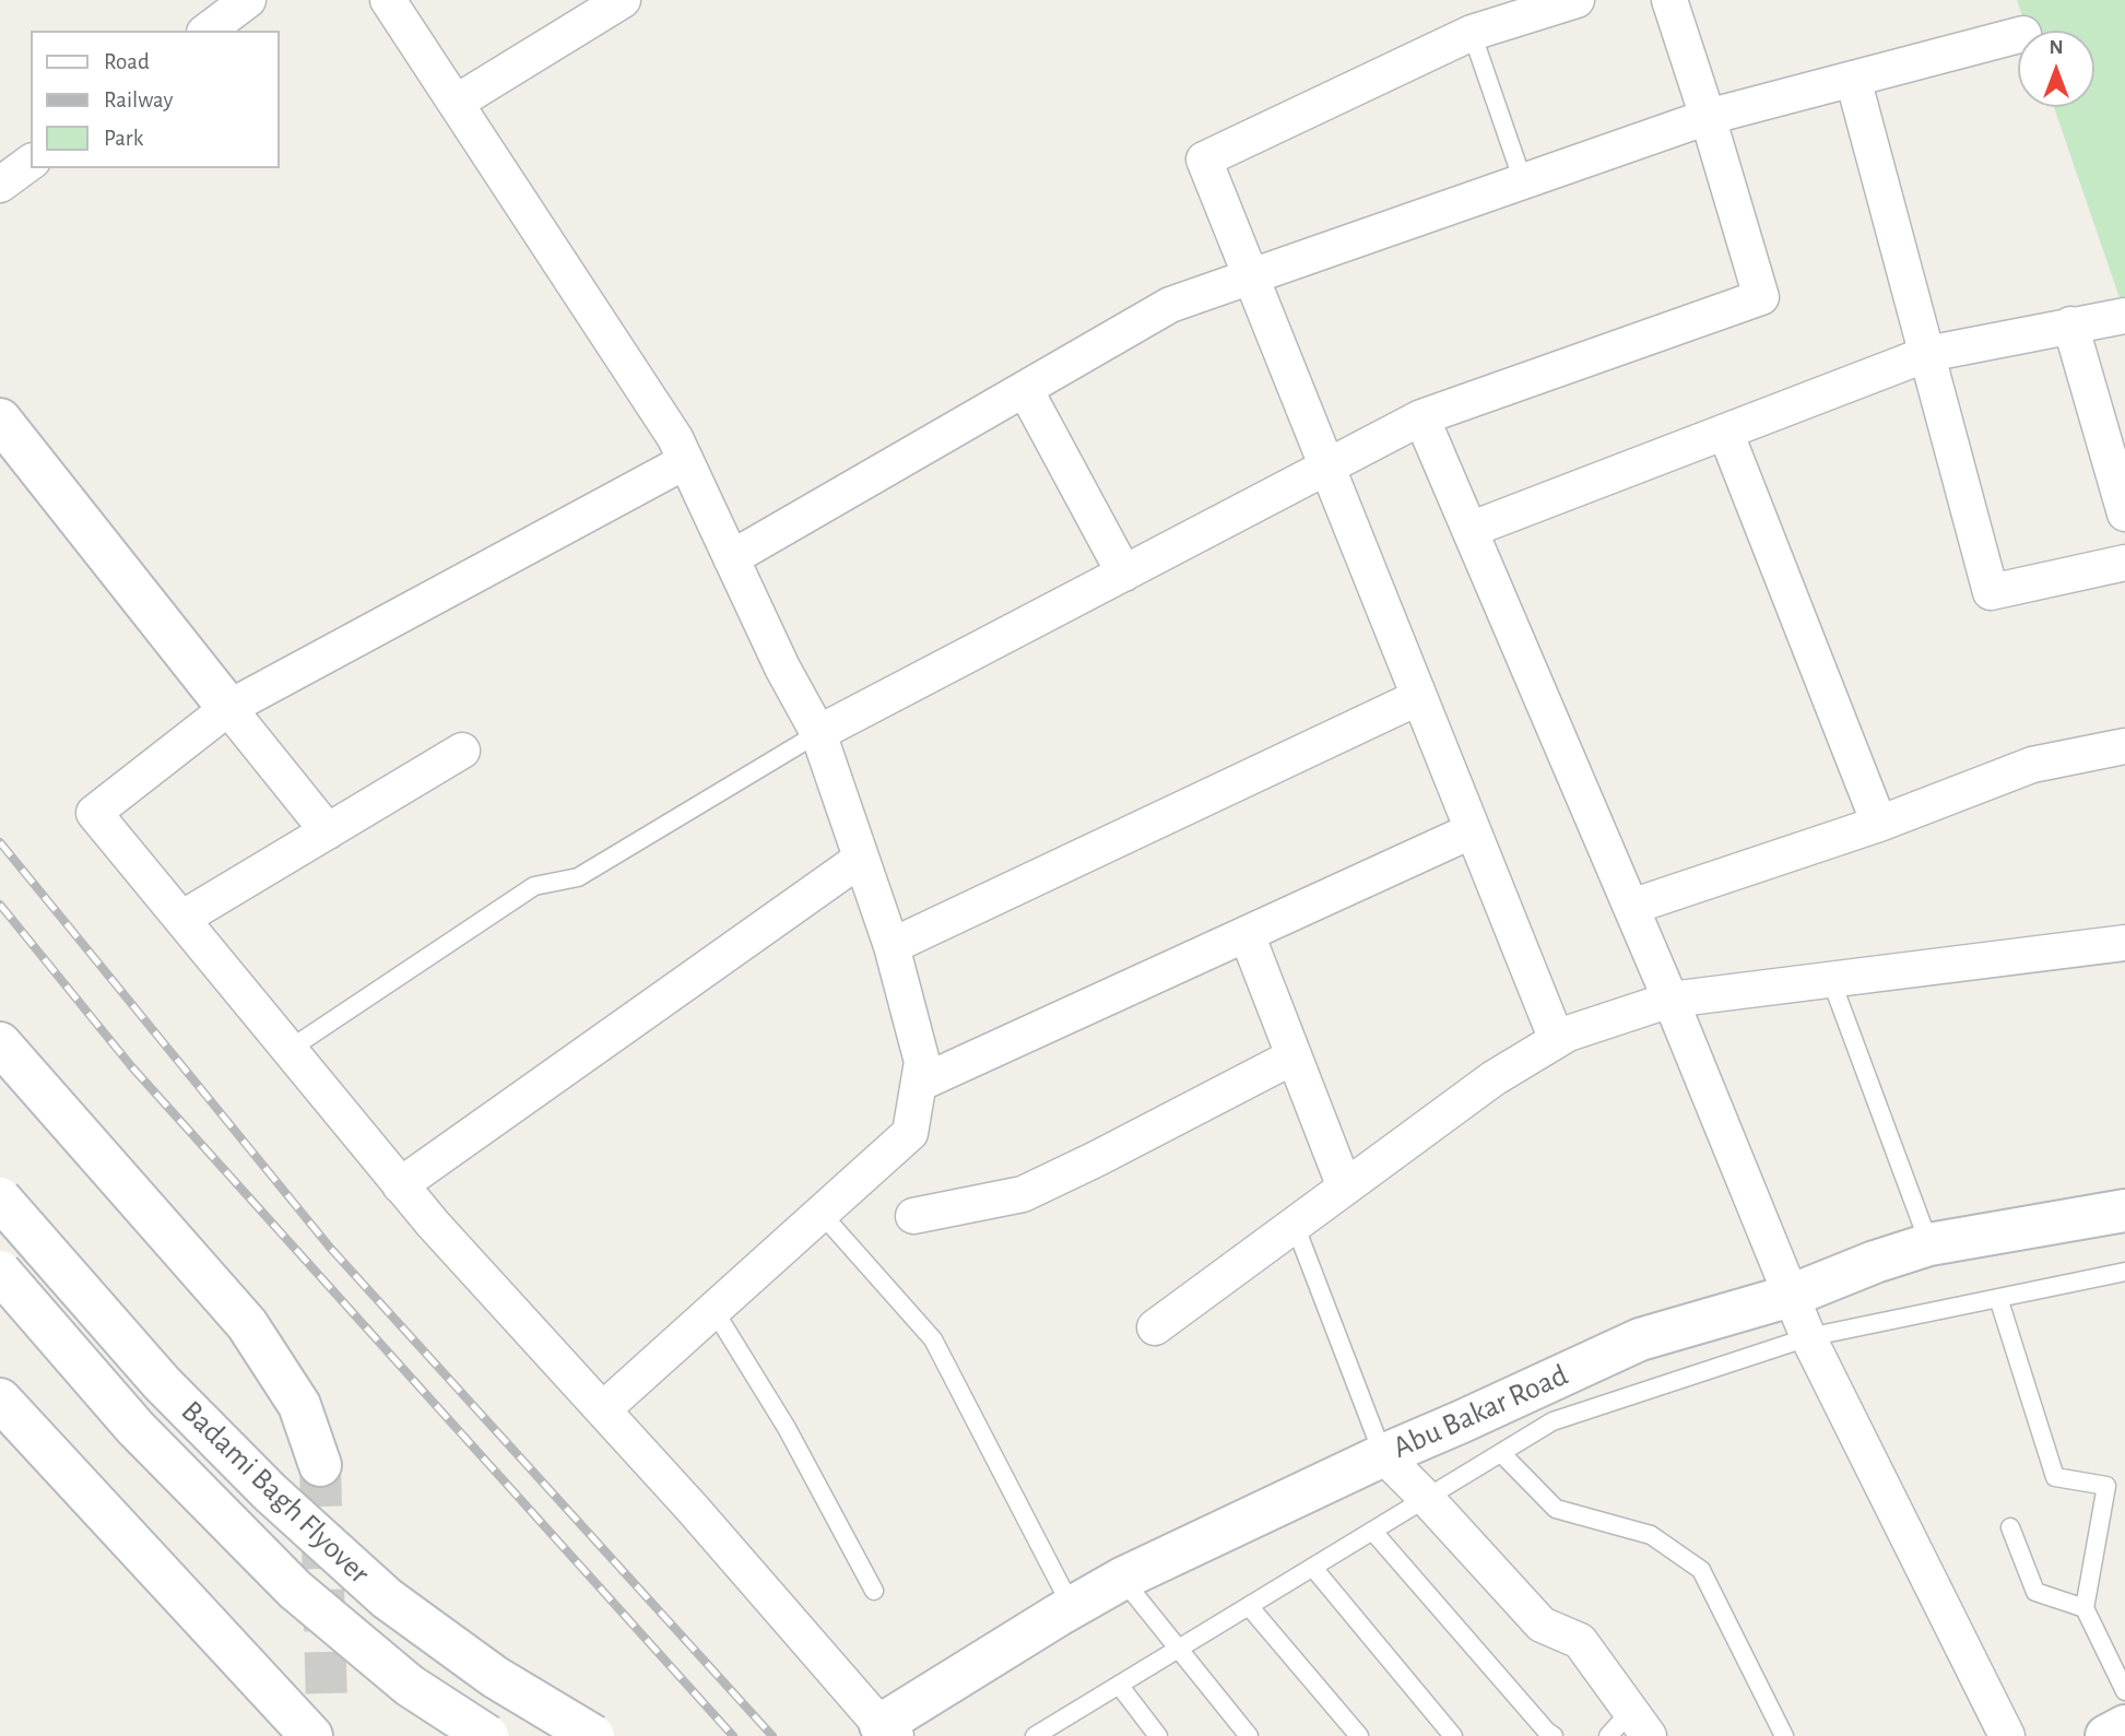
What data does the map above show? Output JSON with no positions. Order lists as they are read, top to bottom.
{
  "streets": {
    "main road": ["Abu Bakar Road", "Badami Bagh Flyover"]
  },
  "legend": ["Road", "Railway", "Park"],
  "north": "top"
}
